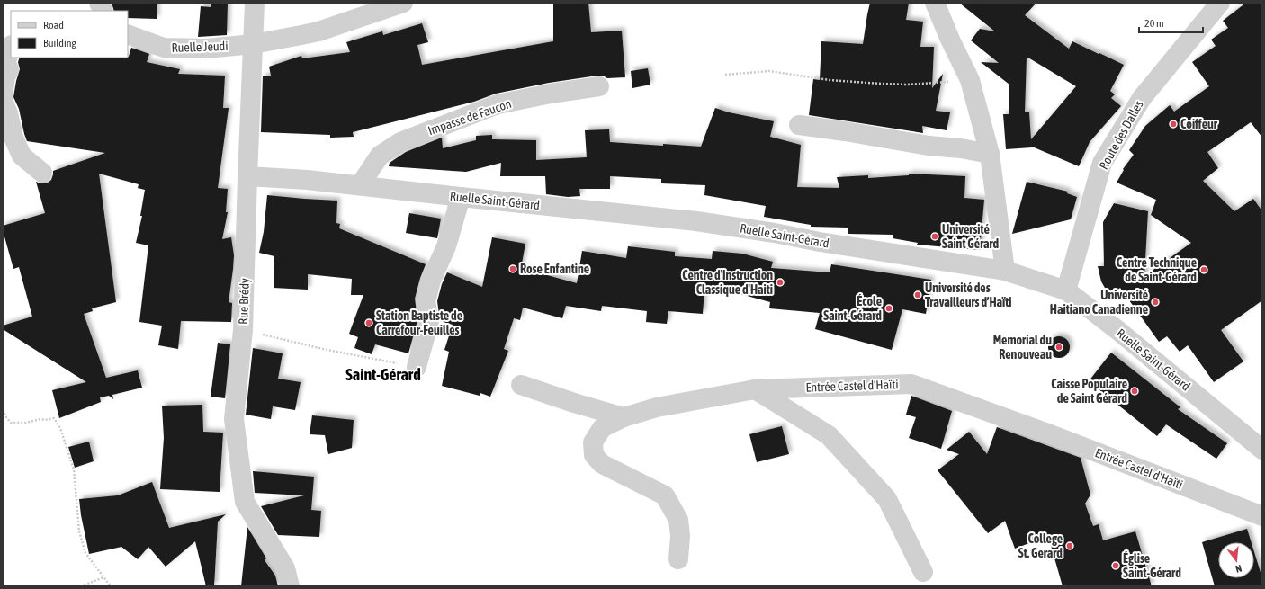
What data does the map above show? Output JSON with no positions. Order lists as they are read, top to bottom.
{
  "streets": {
    "street": [
      "Ruelle Jeudi",
      "Impasse de Faucon",
      "Route des Dalles",
      "Ruelle Saint-Gérard",
      "Rue Brédy",
      "Entrée Castel d'Haïti"
    ]
  },
  "crossings": [
    ["Ruelle Jeudi", "Rue Brédy"],
    ["Impasse de Faucon", "Ruelle Saint-Gérard"],
    ["Route des Dalles", "Ruelle Saint-Gérard"],
    ["Ruelle Saint-Gérard", "Rue Brédy"]
  ],
  "districts": ["Saint-Gérard"],
  "places": [
    "Coiffeur",
    "Université Saint Gérard",
    "Rose Enfantine",
    "Centre Technique de Saint-Gérard",
    "Centre d'Instruction Classique d'Haiti",
    "Université des Travailleurs d’Haïti",
    "Université Haitiano Canadienne",
    "École Saint-Gérard",
    "Station Baptiste de Carrefour-Feuilles",
    "Memorial du Renouveau",
    "Caisse Populaire de Saint Gérard",
    "College St. Gerard",
    "Église Saint-Gérard"
  ],
  "legend": ["Road", "Building"],
  "scale_bar": "20 m",
  "north": "bottom"
}
